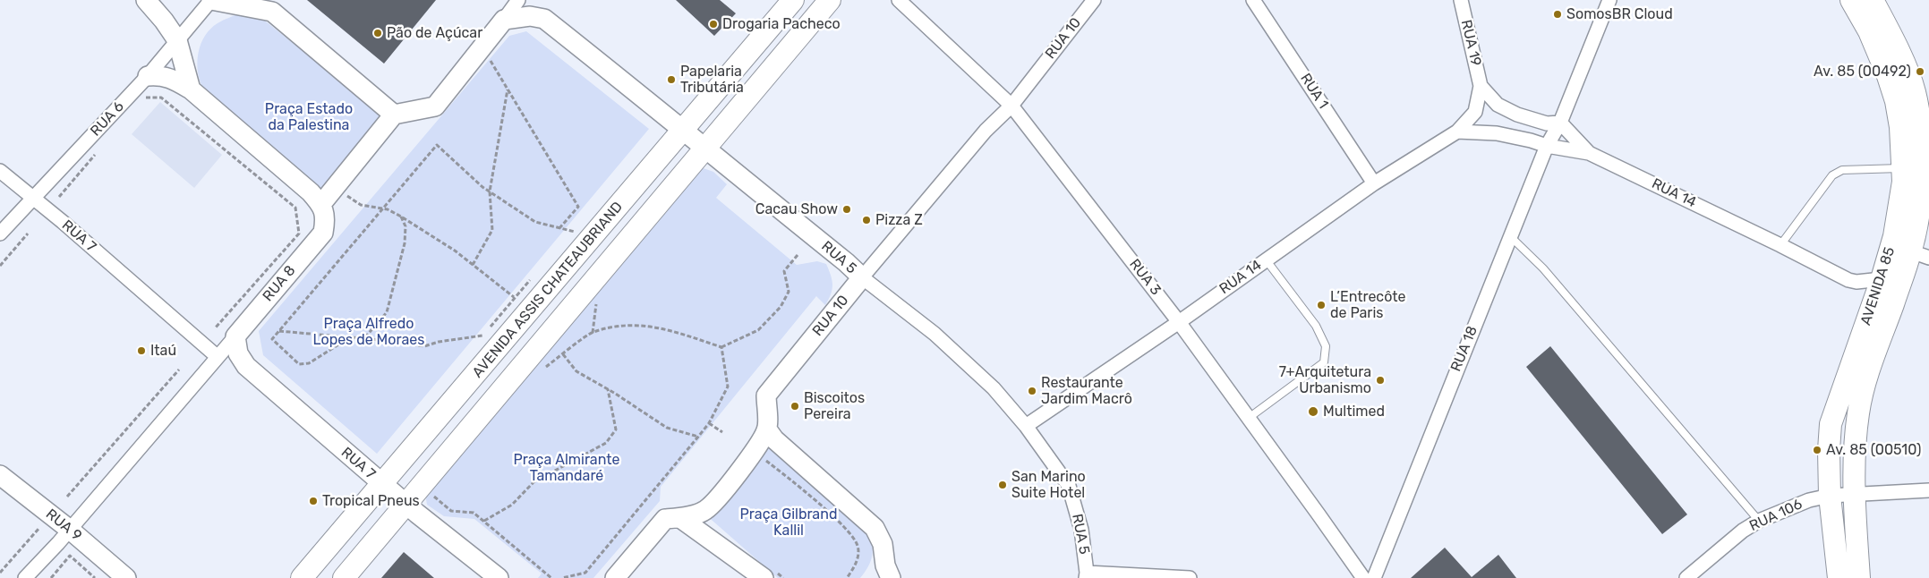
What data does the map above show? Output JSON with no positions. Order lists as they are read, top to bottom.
{
  "streets": {
    "main road": [
      "RUA 10",
      "RUA 7",
      "RUA 5",
      "RUA 8",
      "AVENIDA 85",
      "AVENIDA ASSIS CHATEAUBRIAND",
      "RUA 9"
    ],
    "street": [
      "RUA 19",
      "RUA 1",
      "RUA 6",
      "RUA 14",
      "RUA 3",
      "RUA 18",
      "RUA 106"
    ]
  },
  "crossings": [
    ["RUA 10", "RUA 5"],
    ["RUA 10", "RUA 3"],
    ["RUA 19", "RUA 14"],
    ["RUA 1", "RUA 14"],
    ["RUA 6", "RUA 7"],
    ["RUA 14", "RUA 5"],
    ["RUA 14", "RUA 3"],
    ["RUA 14", "AVENIDA 85"],
    ["RUA 14", "RUA 18"],
    ["RUA 7", "RUA 8"],
    ["RUA 7", "AVENIDA ASSIS CHATEAUBRIAND"],
    ["RUA 5", "AVENIDA ASSIS CHATEAUBRIAND"],
    ["RUA 8", "RUA 9"],
    ["AVENIDA 85", "RUA 106"]
  ],
  "parks": [
    "Praça Estado da Palestina",
    "Praça Alfredo Lopes de Moraes",
    "Praça Almirante Tamandaré",
    "Praça Gilbrand Kallil"
  ],
  "places": [
    "SomosBR Cloud",
    "Drogaria Pacheco",
    "Pão de Açúcar",
    "Av. 85 (00492)",
    "Papelaria Tributária",
    "Cacau Show",
    "Pizza Z",
    "L’Entrecôte de Paris",
    "Itaú",
    "7+Arquitetura Urbanismo",
    "Restaurante Jardim Macrô",
    "Biscoitos Pereira",
    "Multimed",
    "Av. 85 (00510)",
    "San Marino Suite Hotel",
    "Tropical Pneus"
  ]
}
